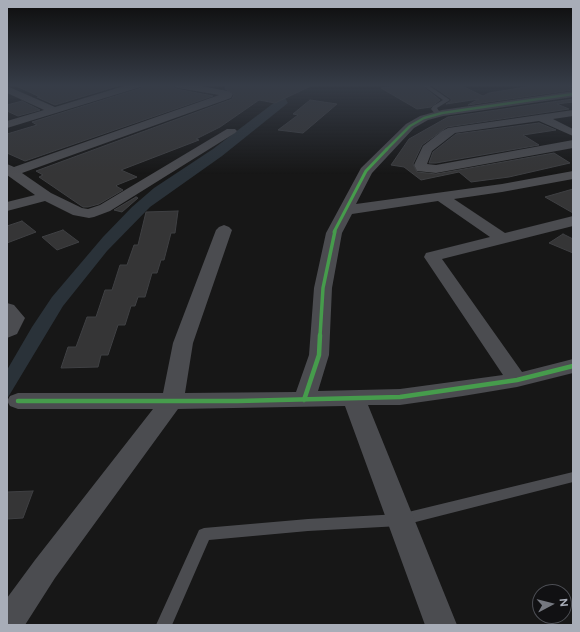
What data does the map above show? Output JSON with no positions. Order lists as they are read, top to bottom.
{
  "north": "right"
}
